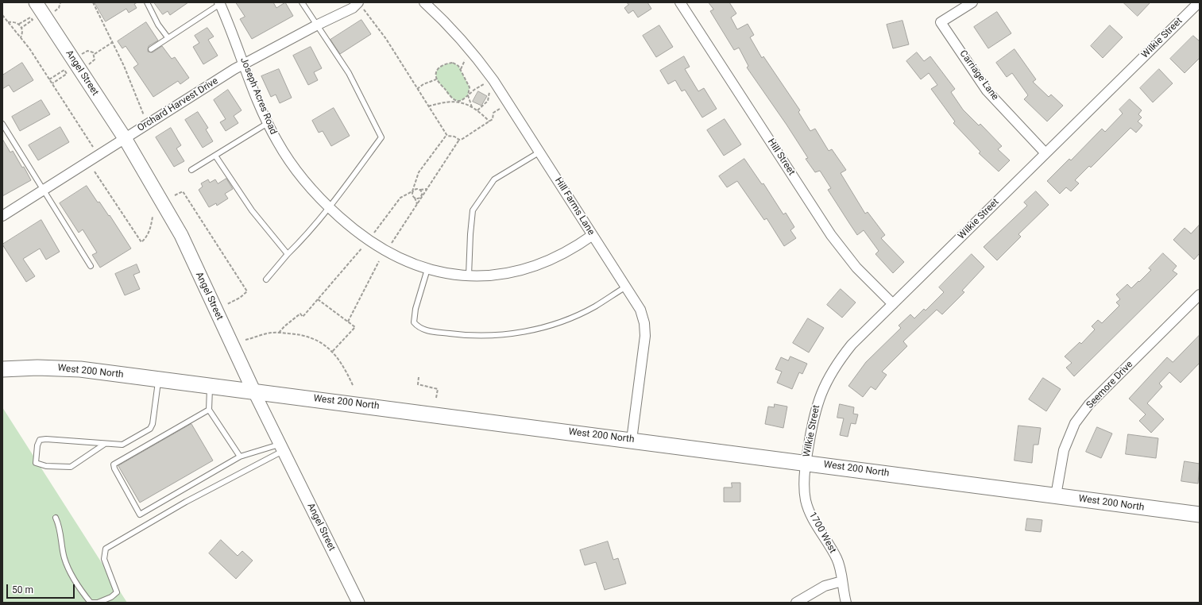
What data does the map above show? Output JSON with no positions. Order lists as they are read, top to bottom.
{
  "streets": {
    "main road": ["Angel Street", "West 200 North"],
    "street": [
      "Wilkie Street",
      "Carriage Lane",
      "Joseph Acres Road",
      "Orchard Harvest Drive",
      "Hill Street",
      "Hill Farms Lane",
      "Seemore Drive",
      "1700 West"
    ]
  },
  "crossings": [
    ["Wilkie Street", "Carriage Lane"],
    ["Wilkie Street", "Hill Street"],
    ["Wilkie Street", "West 200 North"],
    ["Wilkie Street", "1700 West"],
    ["Angel Street", "Orchard Harvest Drive"],
    ["Angel Street", "West 200 North"],
    ["Joseph Acres Road", "Orchard Harvest Drive"],
    ["Joseph Acres Road", "Hill Farms Lane"],
    ["Hill Farms Lane", "West 200 North"],
    ["West 200 North", "Seemore Drive"],
    ["West 200 North", "1700 West"]
  ],
  "scale_bar": "50 m"
}
